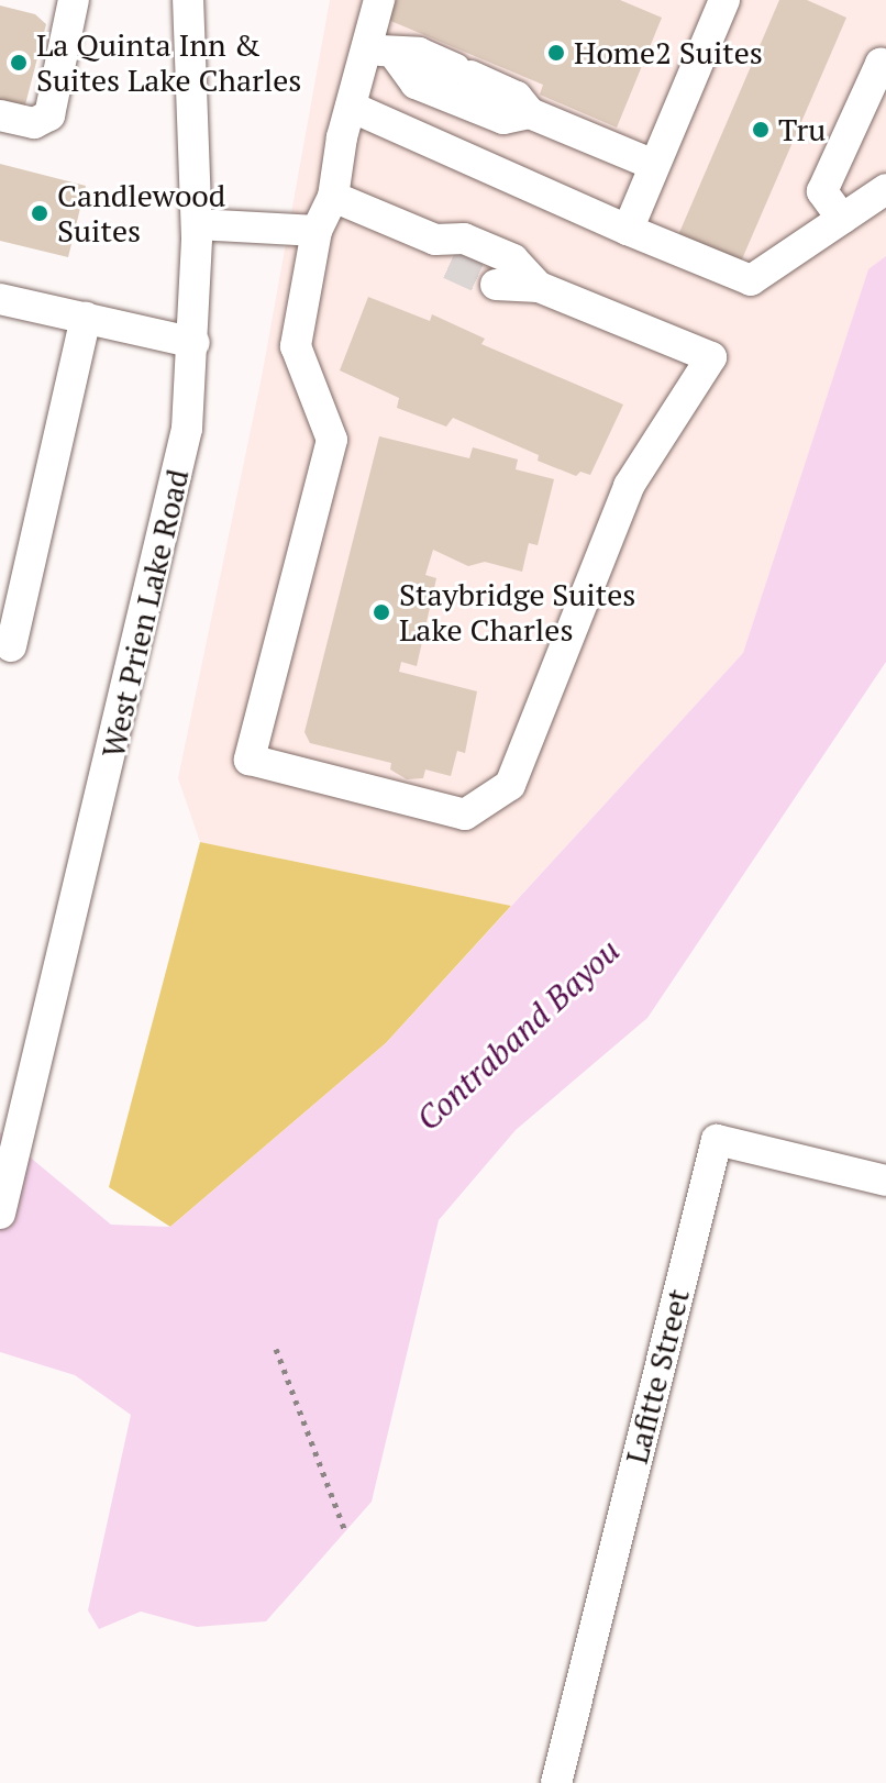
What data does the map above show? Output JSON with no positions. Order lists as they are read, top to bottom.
{
  "streets": {
    "street": ["West Prien Lake Road", "Lafitte Street"]
  },
  "water": ["Contraband Bayou"],
  "places": [
    "Home2 Suites",
    "La Quinta Inn & Suites Lake Charles",
    "Tru",
    "Candlewood Suites",
    "Staybridge Suites Lake Charles"
  ]
}
